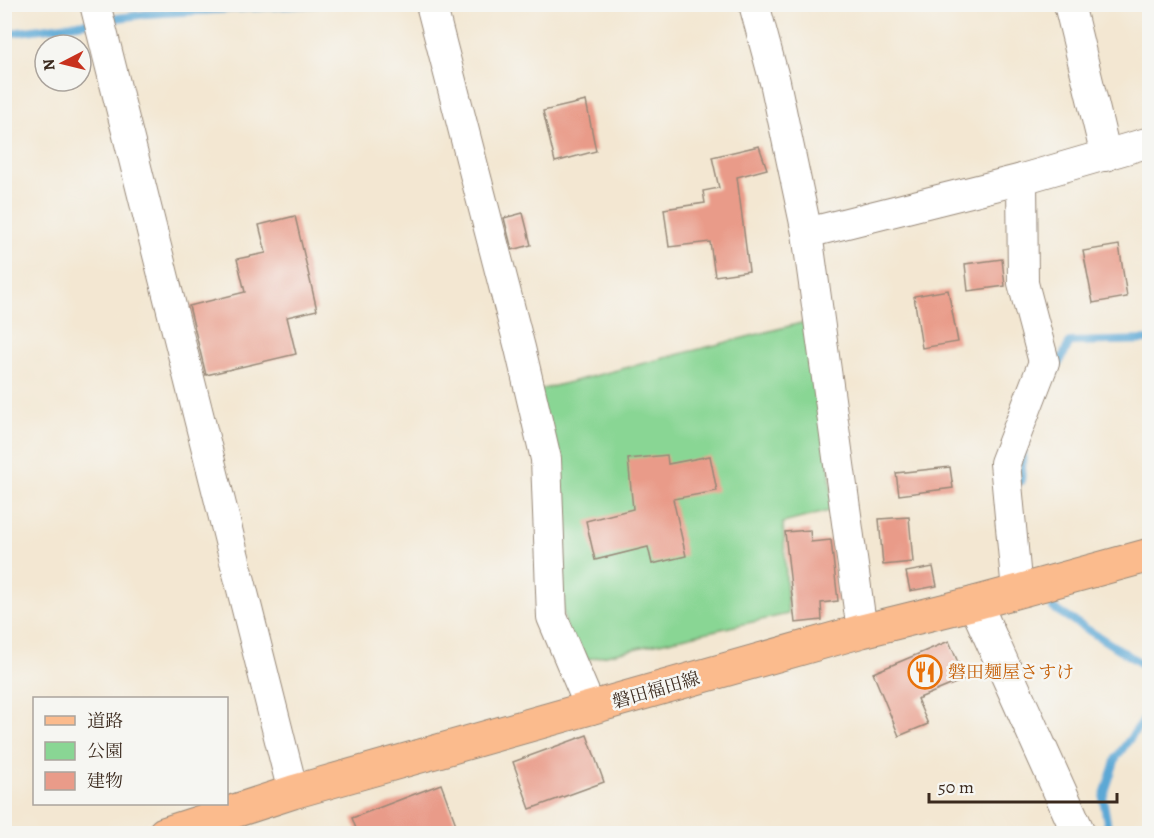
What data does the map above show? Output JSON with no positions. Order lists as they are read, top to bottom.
{
  "streets": {
    "main road": ["磐田福田線"]
  },
  "places": {
    "restaurant": ["磐田麺屋さすけ"]
  },
  "legend": ["道路", "公園", "建物"],
  "scale_bar": "50 m",
  "north": "left"
}
